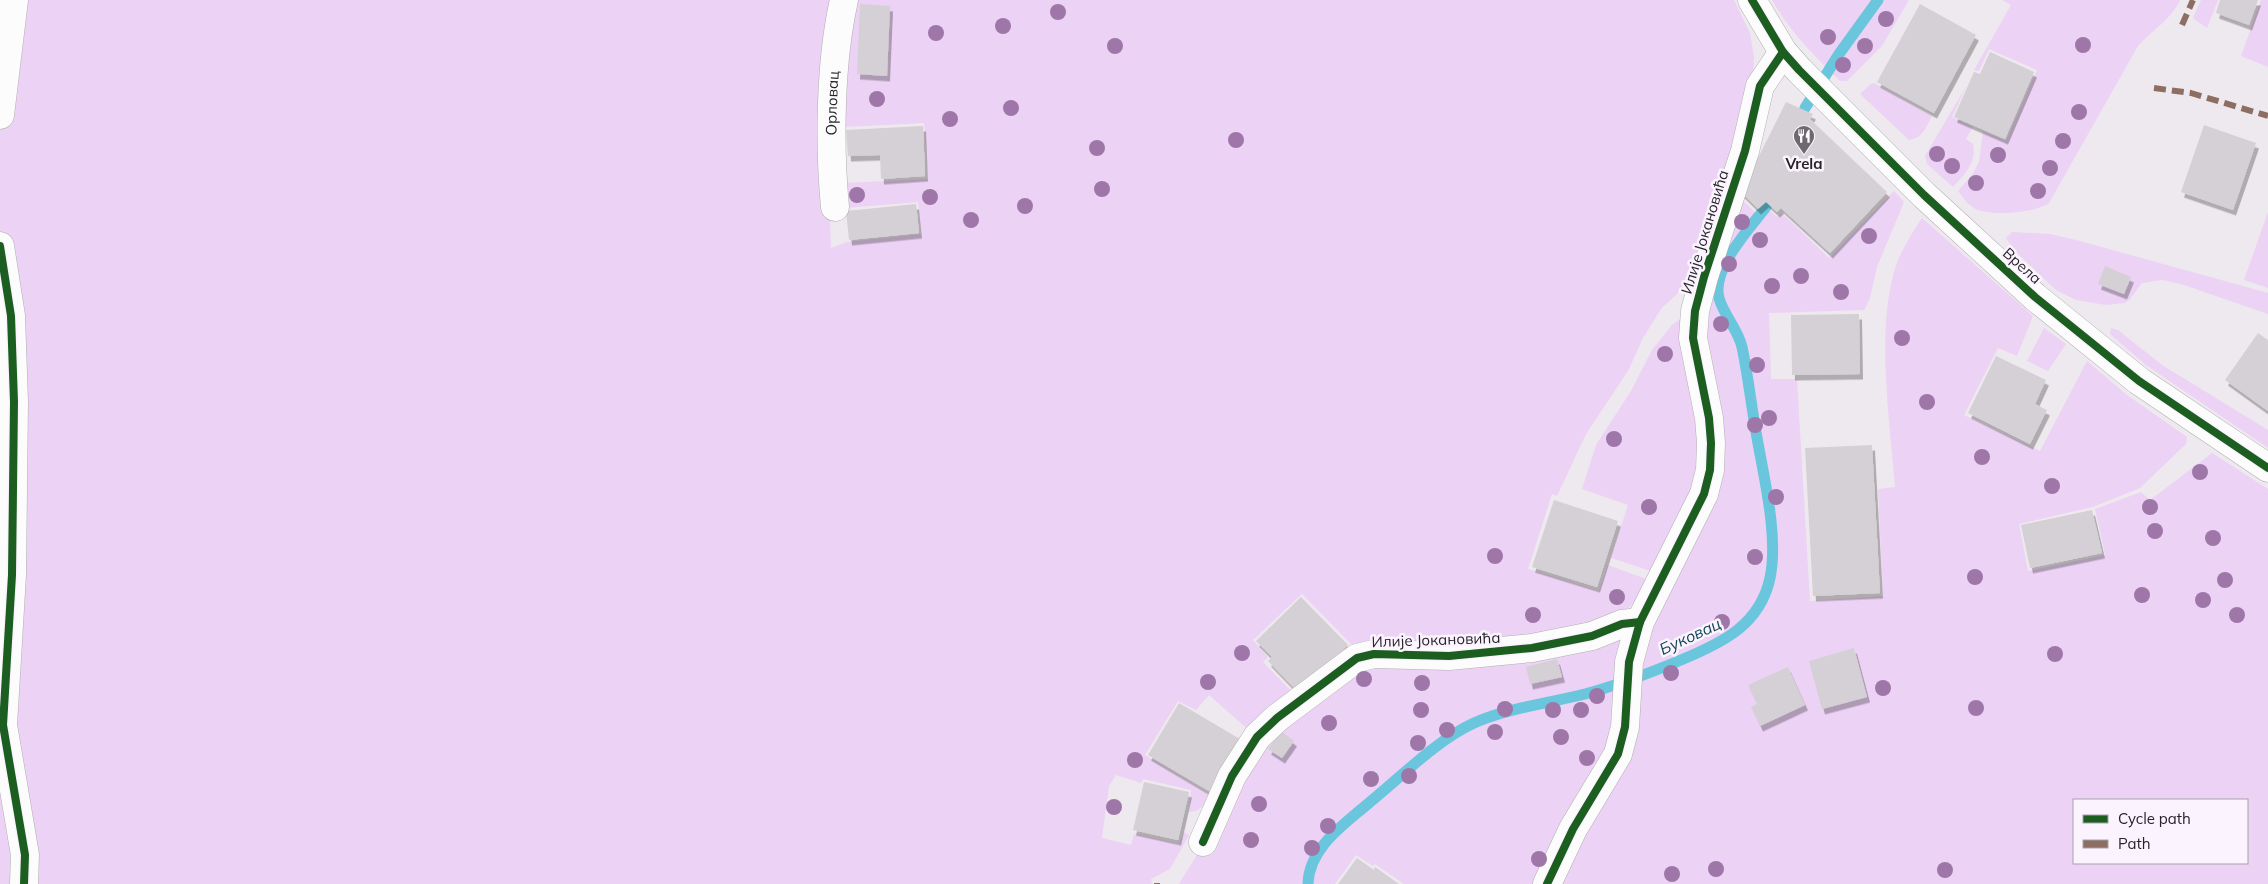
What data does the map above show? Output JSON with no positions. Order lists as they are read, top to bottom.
{
  "streets": {
    "street": ["Орловац", "Илије Јокановића", "Врела"]
  },
  "crossings": [
    ["Илије Јокановића", "Врела"]
  ],
  "water": ["Буковац"],
  "places": {
    "restaurant": ["Vrela"]
  },
  "legend": ["Cycle path", "Path"]
}
